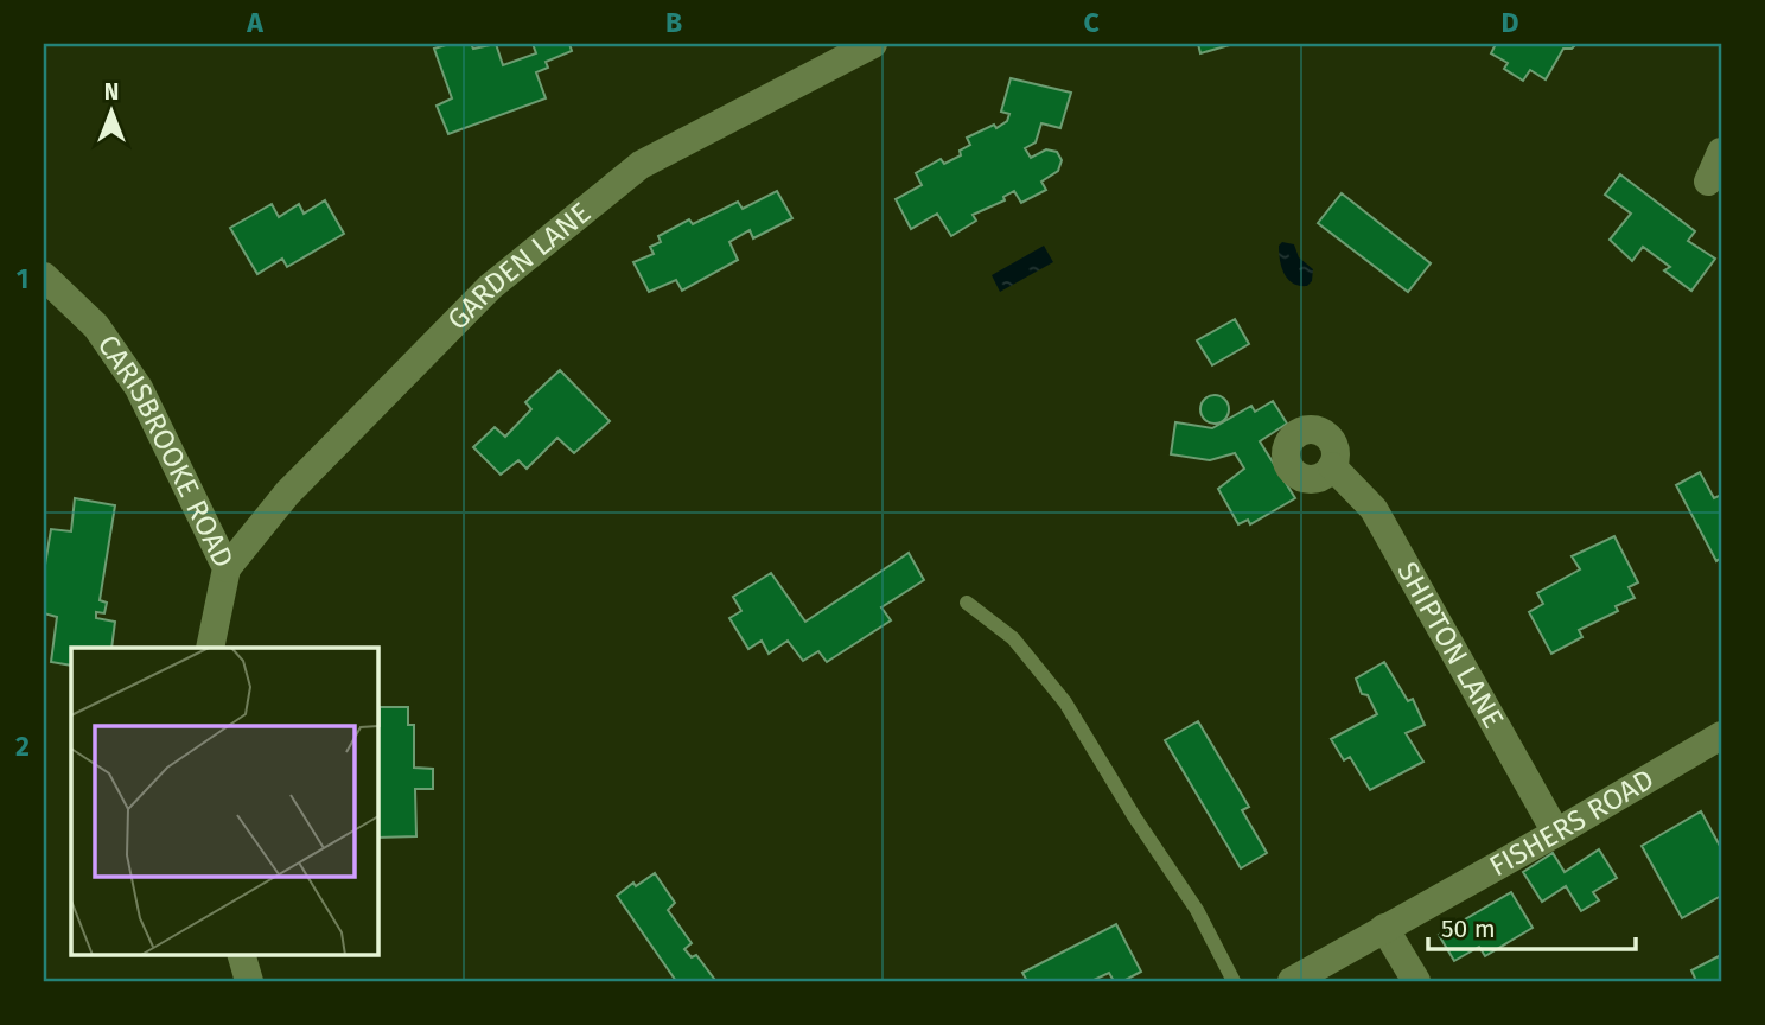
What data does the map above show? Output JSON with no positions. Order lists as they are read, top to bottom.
{
  "streets": {
    "street": [
      "GARDEN LANE",
      "CARISBROOKE ROAD",
      "SHIPTON LANE",
      "FISHERS ROAD"
    ]
  },
  "crossings": [
    ["GARDEN LANE", "CARISBROOKE ROAD"],
    ["SHIPTON LANE", "FISHERS ROAD"]
  ],
  "scale_bar": "50 m",
  "north": "top",
  "grid": {
    "columns": [
      "A",
      "B",
      "C",
      "D"
    ],
    "rows": ["1", "2"]
  }
}
